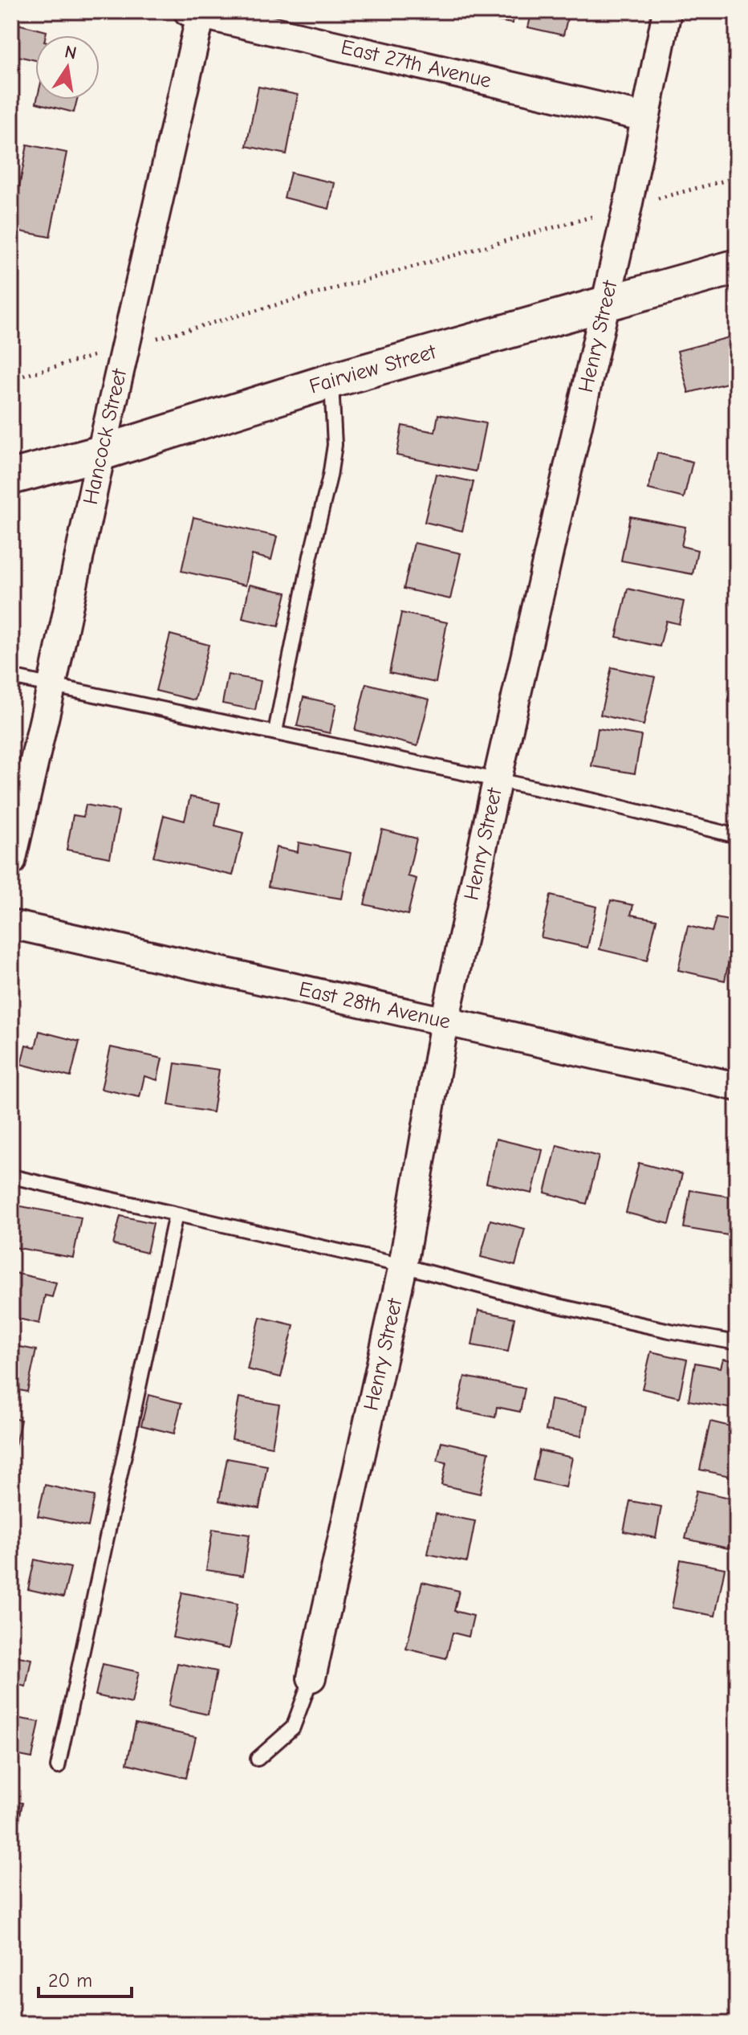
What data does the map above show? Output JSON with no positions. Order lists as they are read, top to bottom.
{
  "streets": {
    "street": [
      "East 27th Avenue",
      "Henry Street",
      "Fairview Street",
      "Hancock Street",
      "East 28th Avenue"
    ]
  },
  "crossings": [
    ["East 27th Avenue", "Henry Street"],
    ["East 27th Avenue", "Hancock Street"],
    ["Henry Street", "Fairview Street"],
    ["Henry Street", "East 28th Avenue"],
    ["Fairview Street", "Hancock Street"]
  ],
  "scale_bar": "20 m",
  "north": "top"
}
